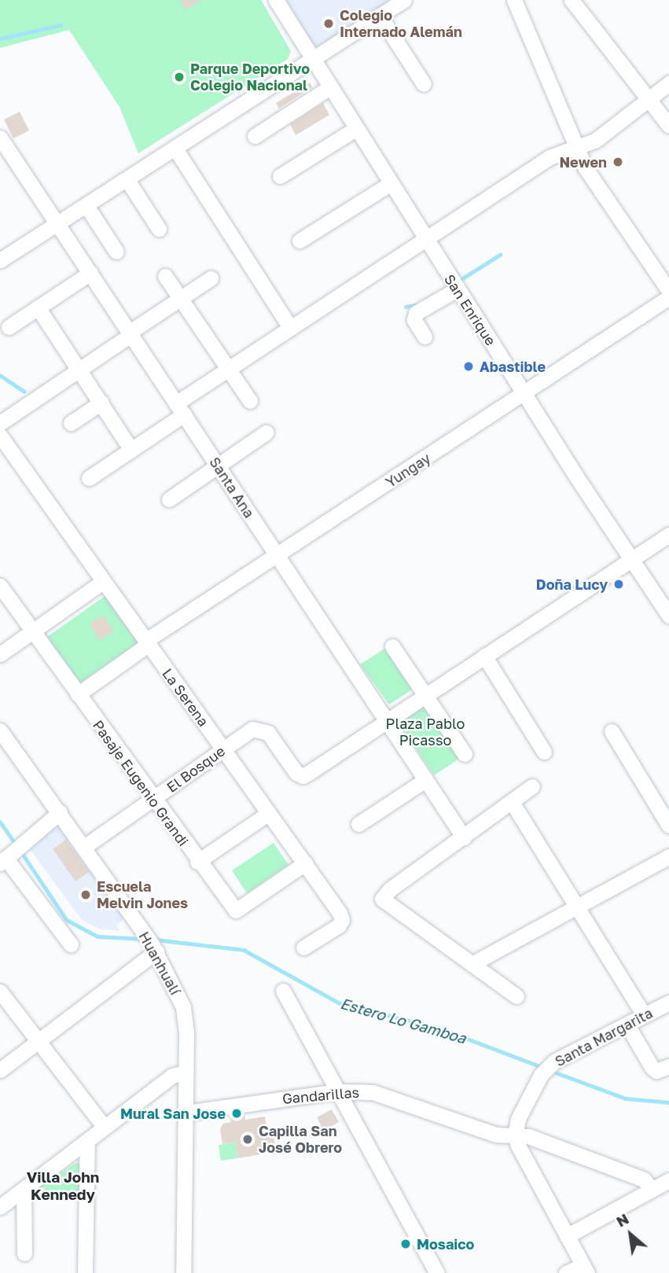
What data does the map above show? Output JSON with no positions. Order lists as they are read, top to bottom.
{
  "streets": {
    "street": [
      "San Enrique",
      "Yungay",
      "Santa Ana",
      "La Serena",
      "El Bosque",
      "Pasaje Eugenio Grandi",
      "Huanhualí",
      "Santa Margarita",
      "Gandarillas"
    ]
  },
  "crossings": [
    ["San Enrique", "Yungay"],
    ["Yungay", "Santa Ana"],
    ["Yungay", "La Serena"],
    ["Yungay", "Pasaje Eugenio Grandi"],
    ["Santa Ana", "El Bosque"],
    ["La Serena", "El Bosque"],
    ["La Serena", "Pasaje Eugenio Grandi"],
    ["El Bosque", "Pasaje Eugenio Grandi"],
    ["El Bosque", "Huanhualí"],
    ["Huanhualí", "Gandarillas"],
    ["Santa Margarita", "Gandarillas"]
  ],
  "districts": ["Villa John Kennedy"],
  "water": ["Estero Lo Gamboa"],
  "parks": ["Plaza Pablo Picasso"],
  "places": [
    "Colegio Internado Alemán",
    "Parque Deportivo Colegio Nacional",
    "Newen",
    "Abastible",
    "Doña Lucy",
    "Escuela Melvin Jones",
    "Mural San Jose",
    "Capilla San José Obrero",
    "Mosaico"
  ],
  "north": "top left"
}
